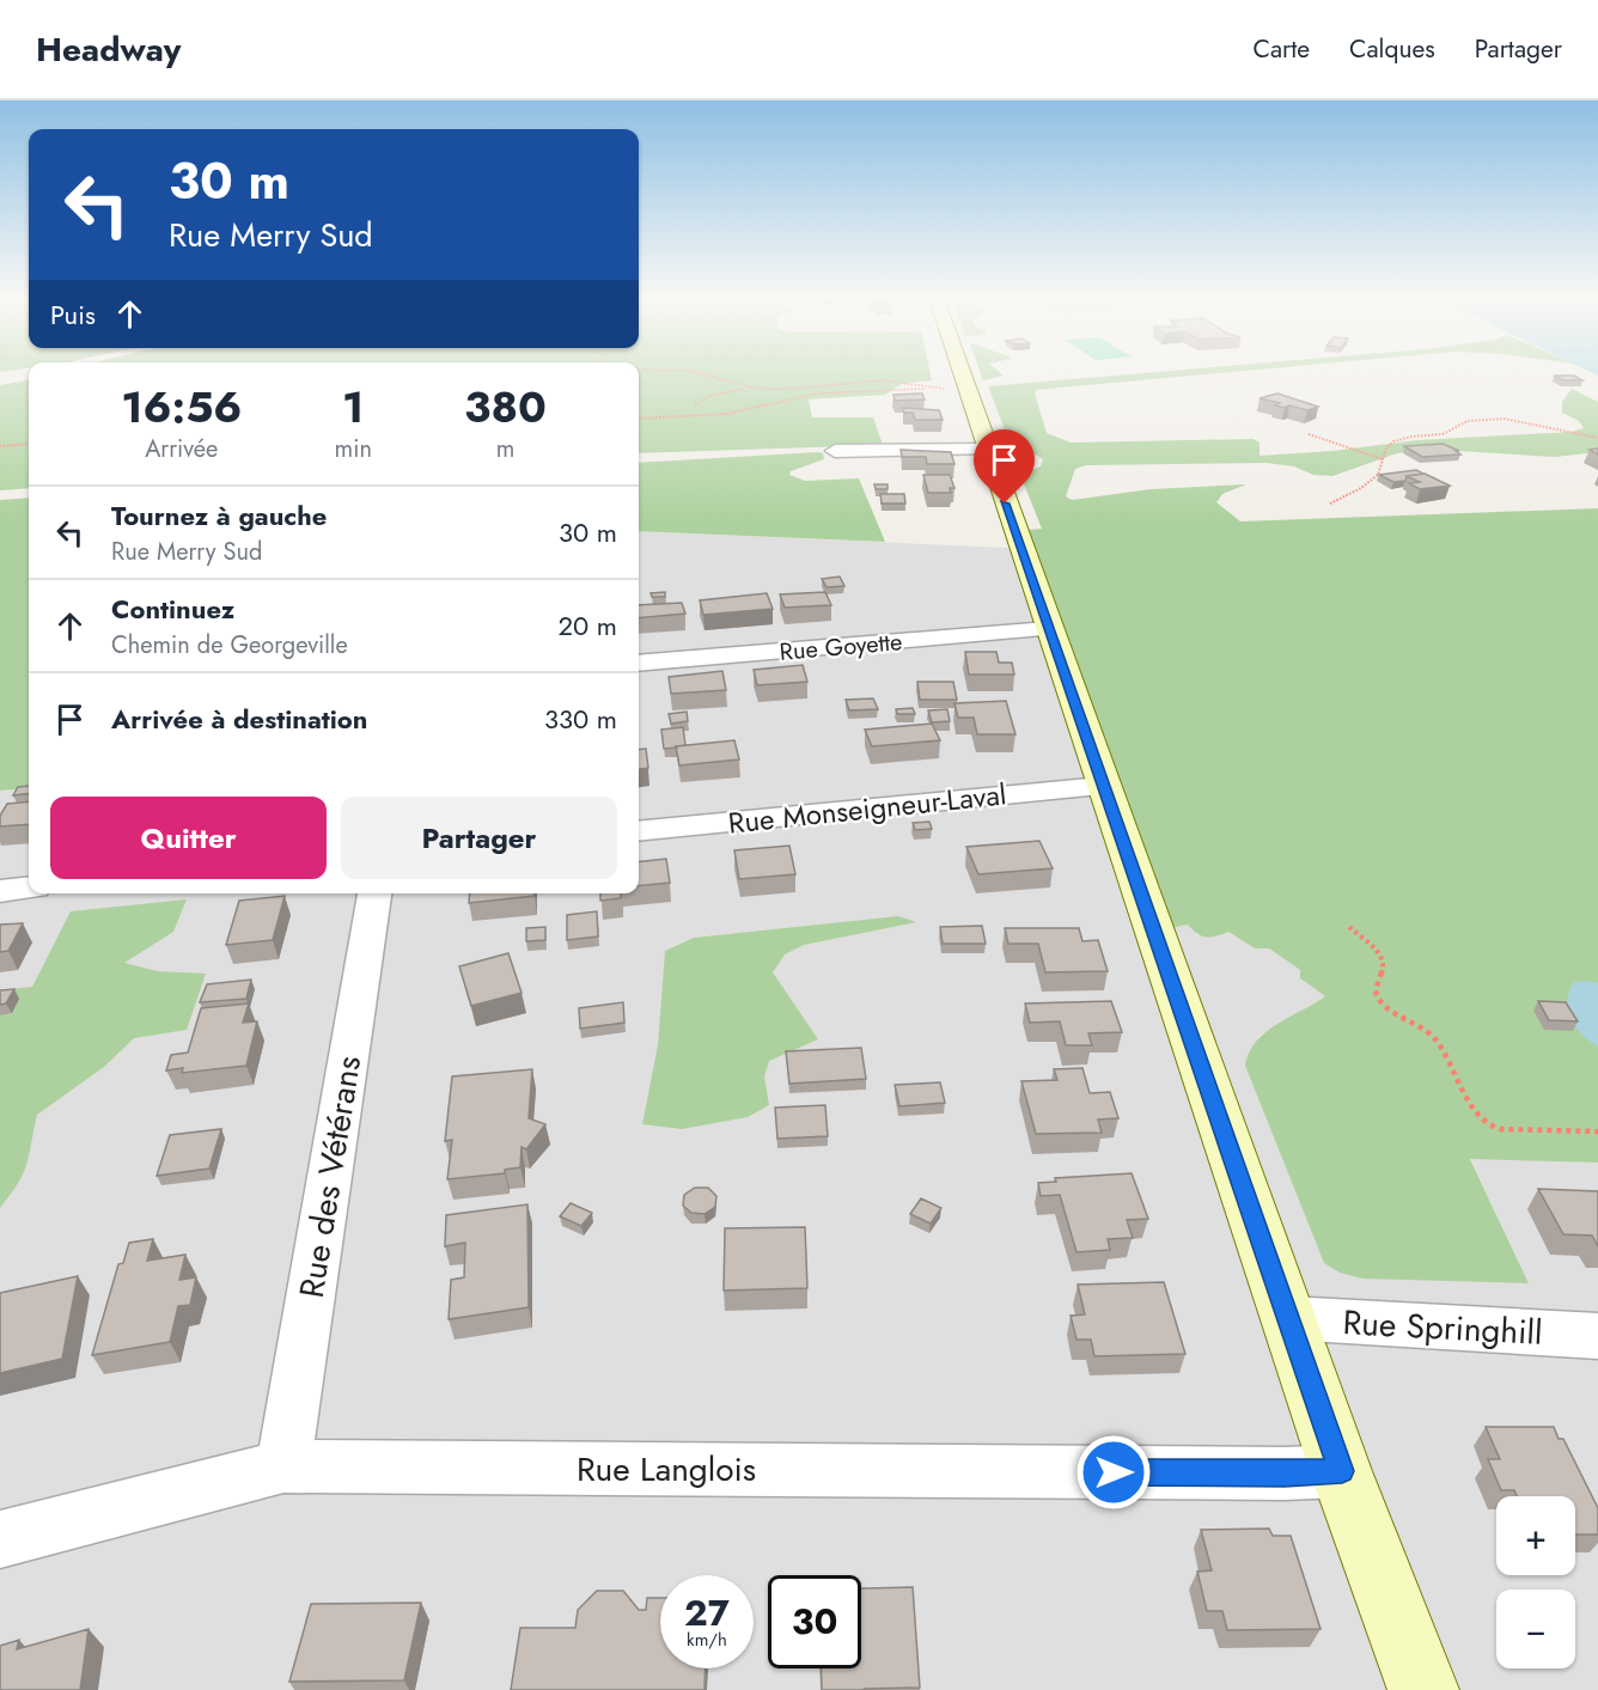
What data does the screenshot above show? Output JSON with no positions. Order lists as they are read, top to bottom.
{
  "streets": {
    "street": [
      "Rue Goyette",
      "Rue Monseigneur-Laval",
      "Rue des Vétérans",
      "Rue Springhill",
      "Rue Langlois"
    ]
  },
  "crossings": [
    ["Rue des Vétérans", "Rue Langlois"]
  ],
  "page": {
    "header": "Headway",
    "nav": ["Carte", "Calques", "Partager"],
    "turn": ["30 m", "Rue Merry Sud"],
    "then": "Puis",
    "eta": [
      "16:56",
      "Arrivée",
      "1",
      "min",
      "380",
      "m"
    ],
    "list": [
      {
        "name": "Tournez à gauche",
        "note": "Rue Merry Sud",
        "value": "30 m"
      },
      {
        "name": "Continuez",
        "note": "Chemin de Georgeville",
        "value": "20 m"
      },
      {
        "name": "Arrivée à destination",
        "value": "330 m"
      }
    ],
    "buttons": ["Quitter", "Partager"],
    "map_buttons": ["+", "−"],
    "speed": "27 km/h",
    "limit": "30"
  }
}
